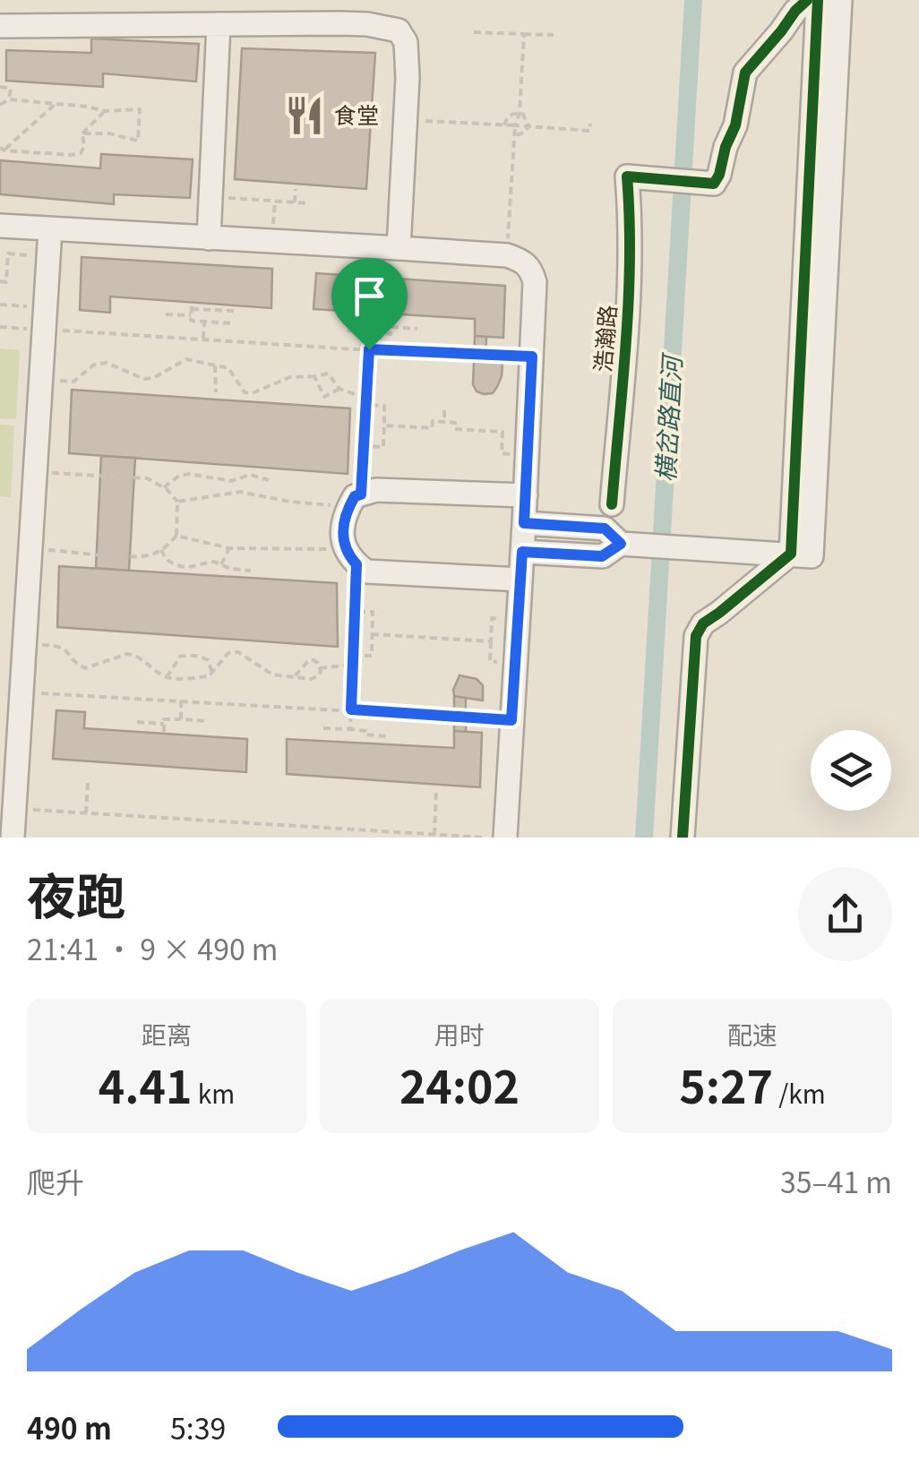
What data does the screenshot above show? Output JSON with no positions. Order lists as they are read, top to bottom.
{
  "streets": {
    "street": ["浩瀚路"]
  },
  "water": ["横岔路直河"],
  "places": {
    "restaurant": ["食堂"]
  },
  "page": {
    "heading": ["夜跑", "21:41 · 9 × 490 m"],
    "stats": [
      ["距离", "4.41 km"],
      ["用时", "24:02"],
      ["配速", "5:27 /km"]
    ],
    "chart": ["爬升", "35–41 m"],
    "list": [
      {
        "name": "490 m",
        "note": "5:39"
      }
    ]
  }
}
